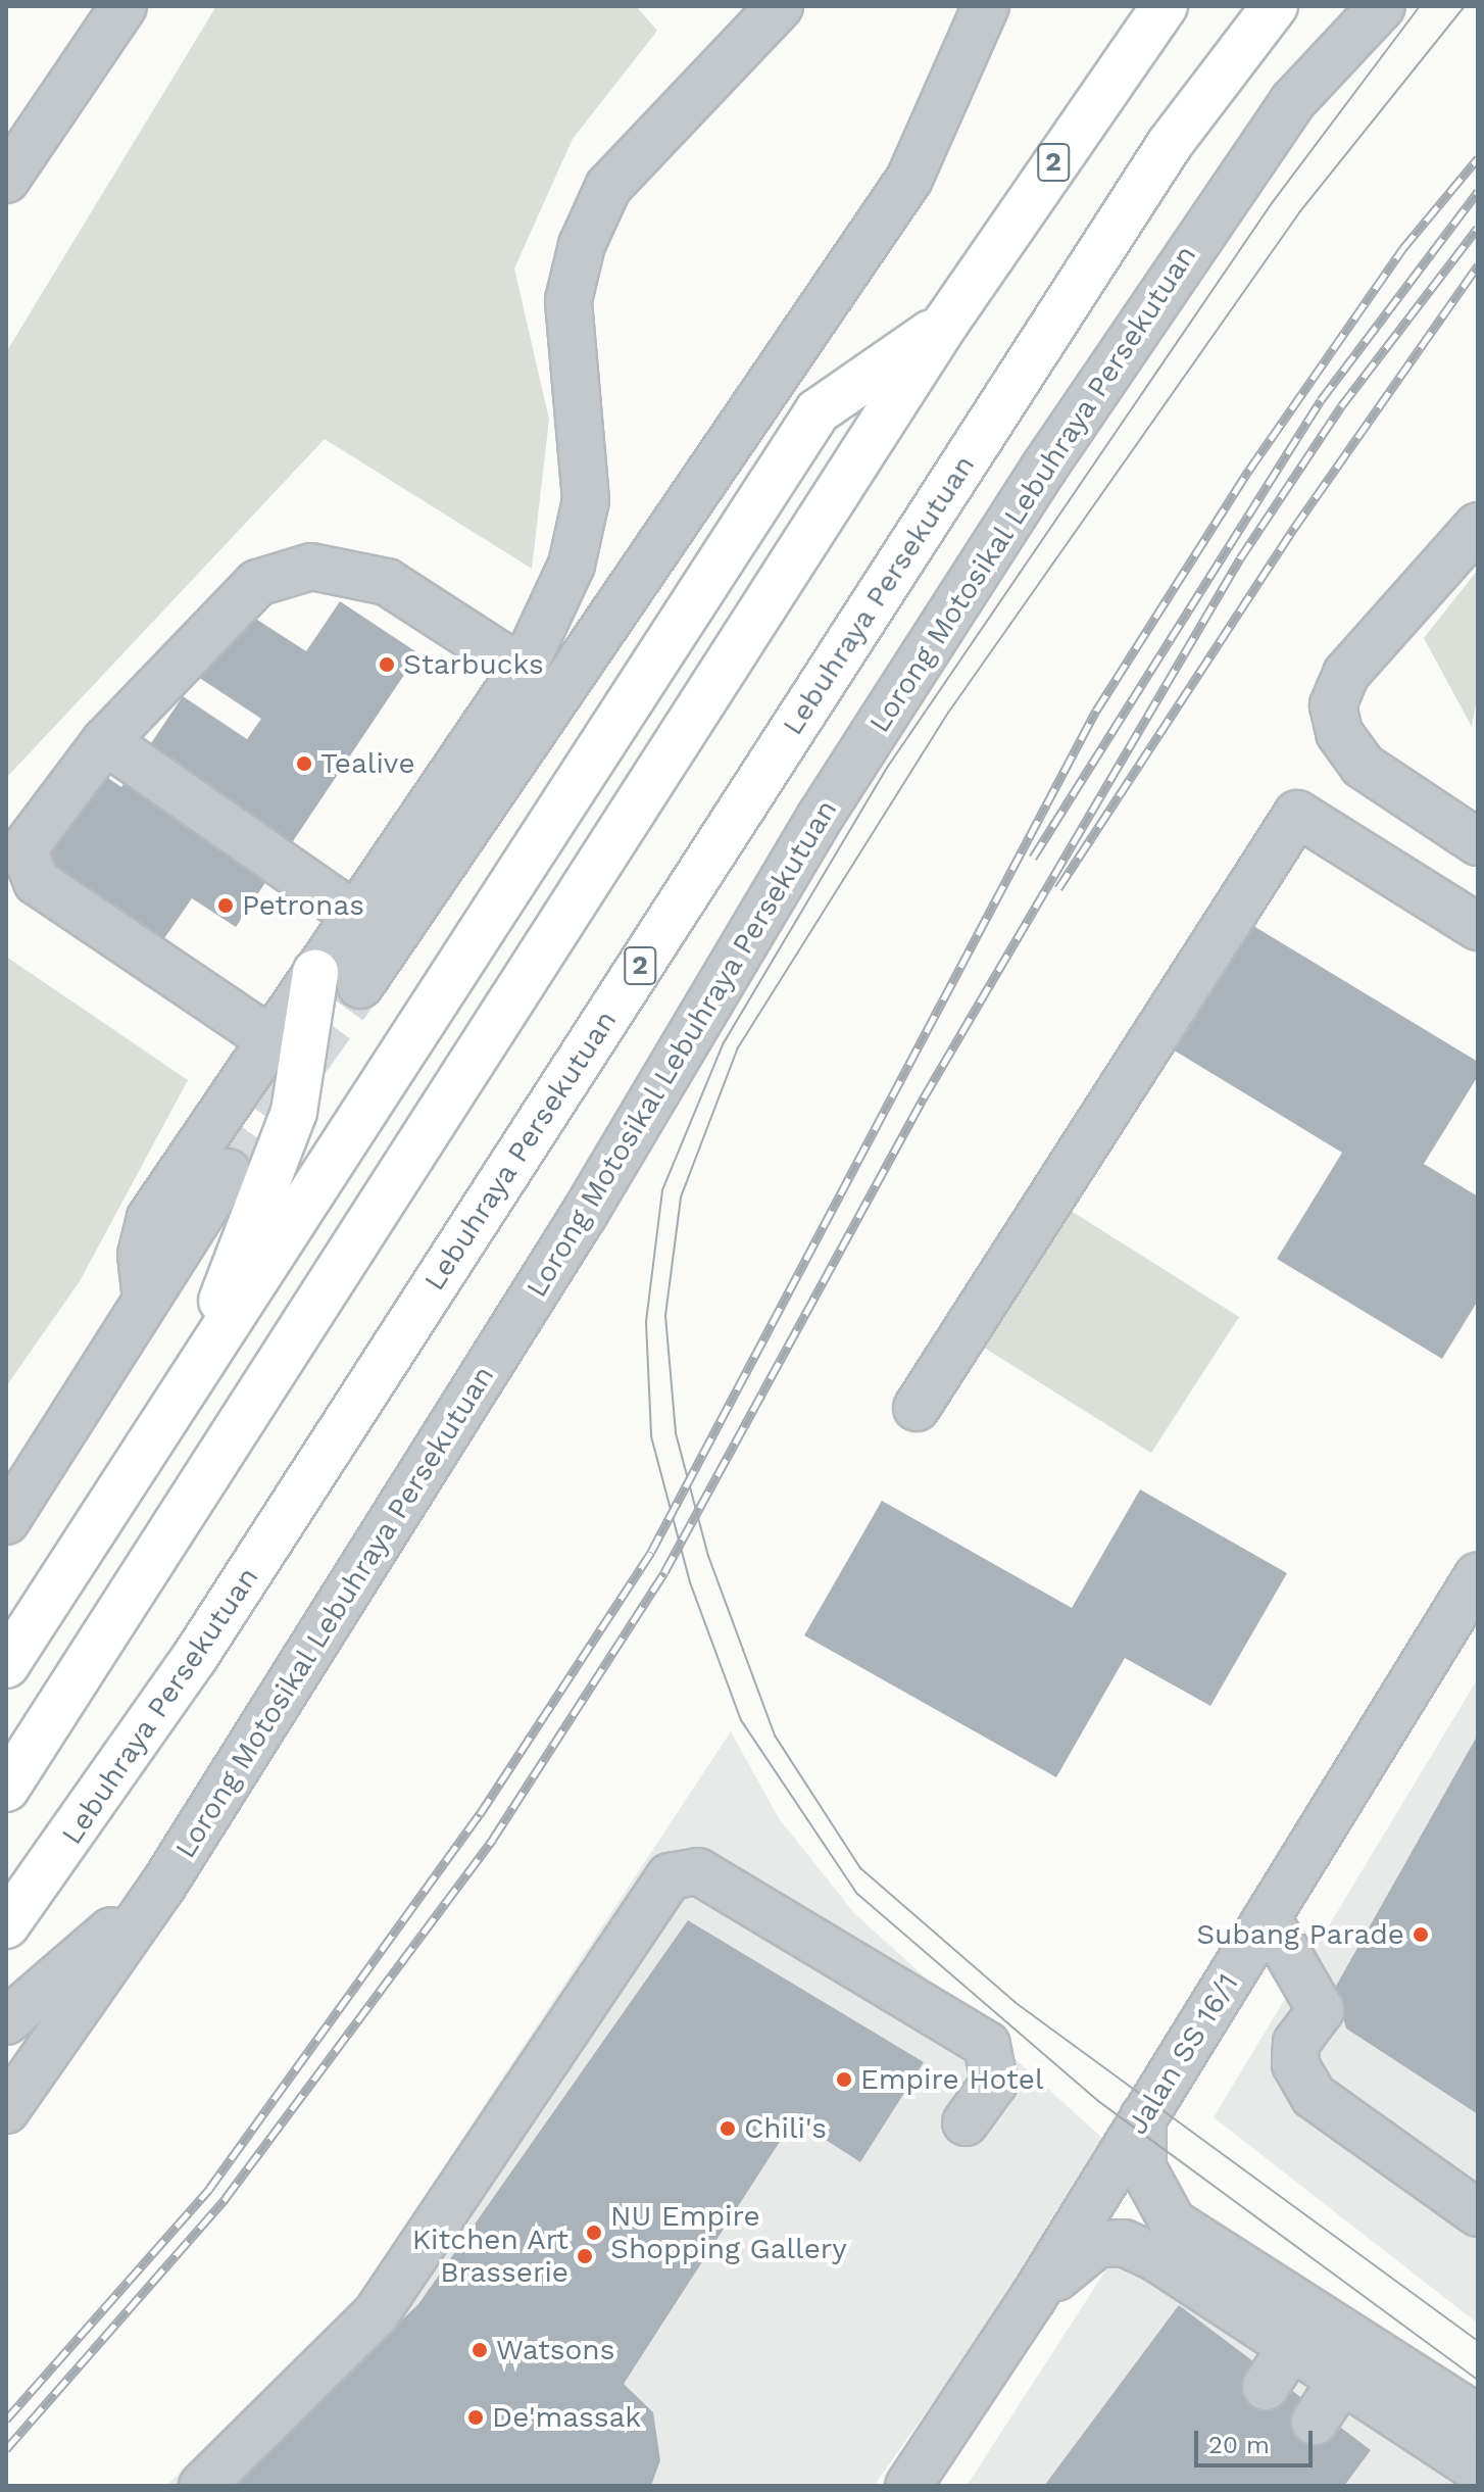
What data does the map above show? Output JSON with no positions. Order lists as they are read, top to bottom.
{
  "streets": {
    "highway": ["2", "Lebuhraya Persekutuan"],
    "street": ["Lorong Motosikal Lebuhraya Persekutuan", "Jalan SS 16/1"]
  },
  "places": [
    "Starbucks",
    "Tealive",
    "Petronas",
    "Subang Parade",
    "Empire Hotel",
    "Chili's",
    "NU Empire Shopping Gallery",
    "Kitchen Art Brasserie",
    "Watsons",
    "De'massak"
  ],
  "scale_bar": "20 m"
}
